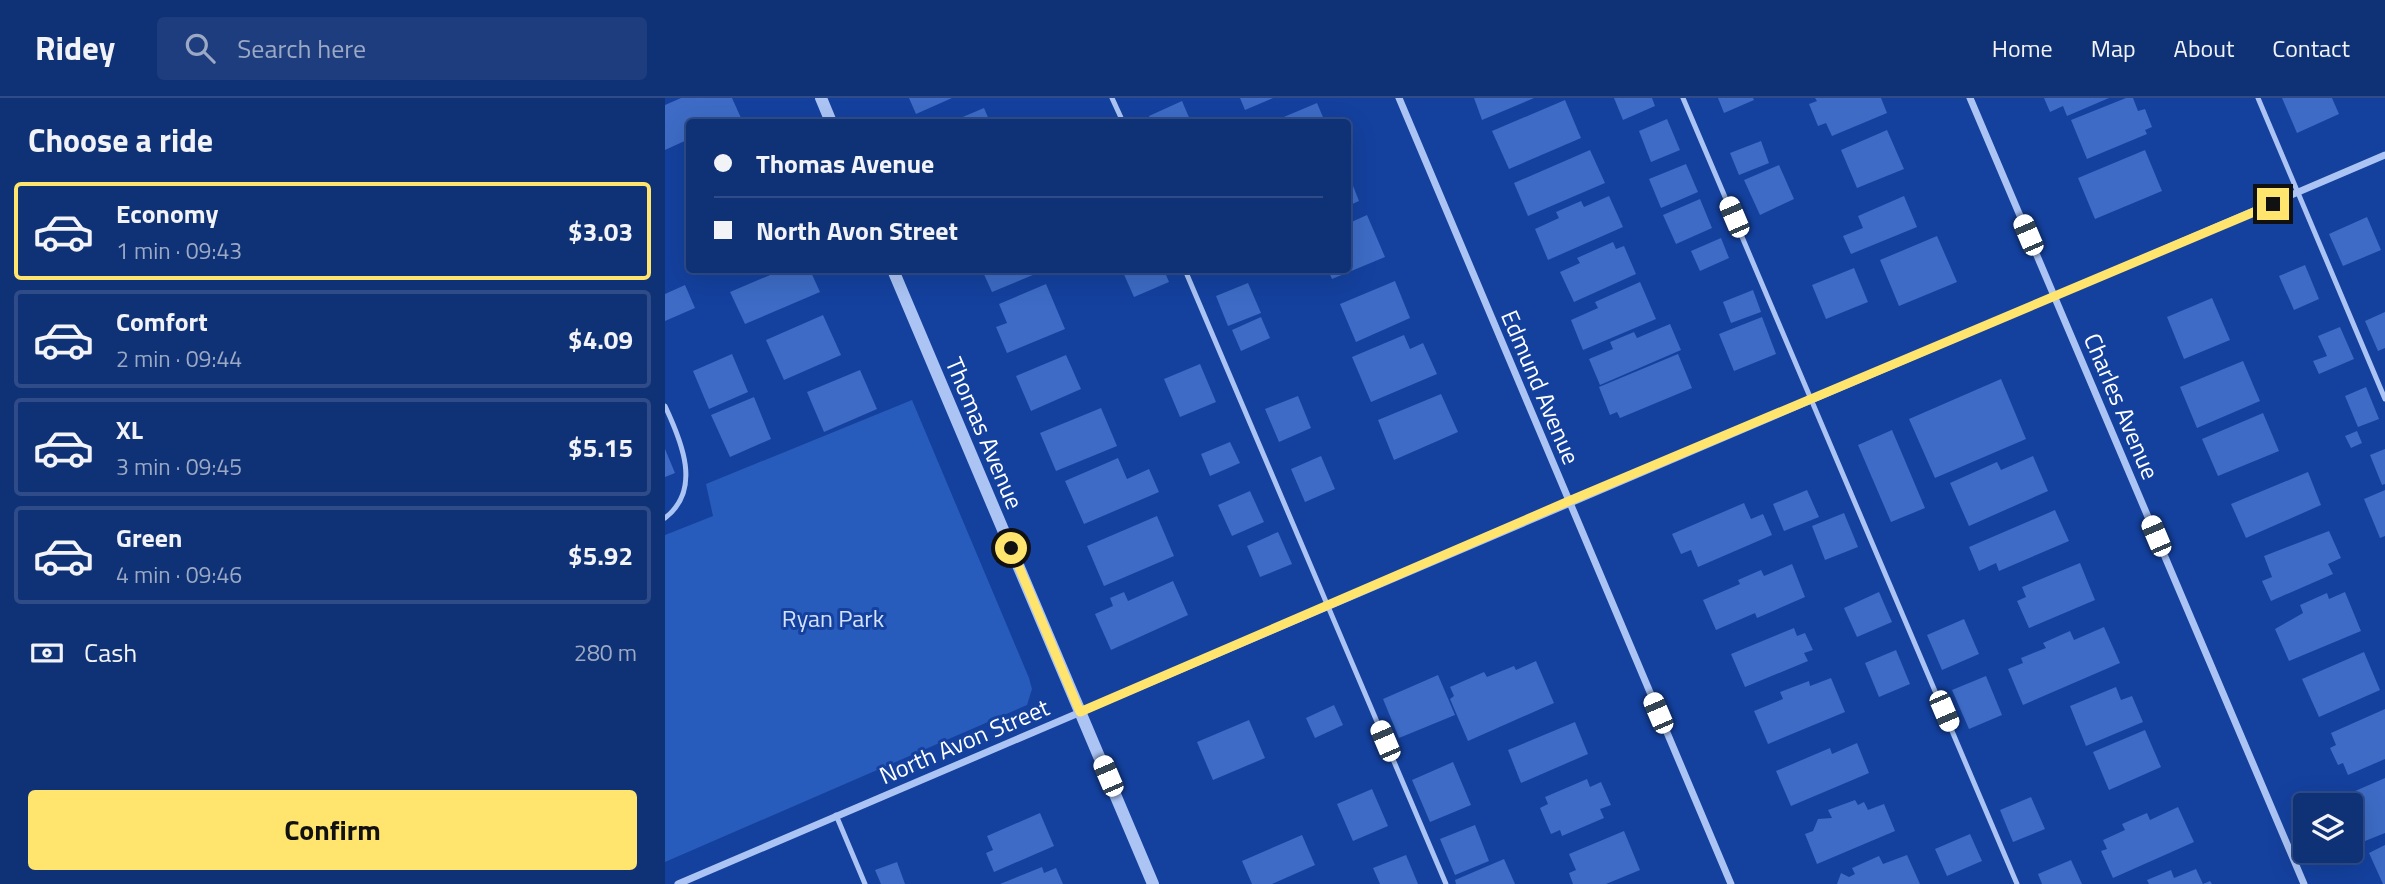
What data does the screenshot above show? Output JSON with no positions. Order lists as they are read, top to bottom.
{
  "streets": {
    "street": [
      "Edmund Avenue",
      "Charles Avenue",
      "Thomas Avenue",
      "North Avon Street"
    ]
  },
  "crossings": [
    ["Edmund Avenue", "North Avon Street"],
    ["Charles Avenue", "North Avon Street"],
    ["Thomas Avenue", "North Avon Street"]
  ],
  "parks": ["Ryan Park"],
  "page": {
    "header": "Ridey",
    "search": "Search here",
    "nav": [
      "Home",
      "Map",
      "About",
      "Contact"
    ],
    "heading": "Choose a ride",
    "banner": ["Thomas Avenue", "North Avon Street"],
    "list": [
      {
        "name": "Economy",
        "note": "1 min · 09:43",
        "value": "$3.03"
      },
      {
        "name": "Comfort",
        "note": "2 min · 09:44",
        "value": "$4.09"
      },
      {
        "name": "XL",
        "note": "3 min · 09:45",
        "value": "$5.15"
      },
      {
        "name": "Green",
        "note": "4 min · 09:46",
        "value": "$5.92"
      }
    ],
    "pay": ["Cash", "280 m"],
    "buttons": "Confirm"
  }
}
